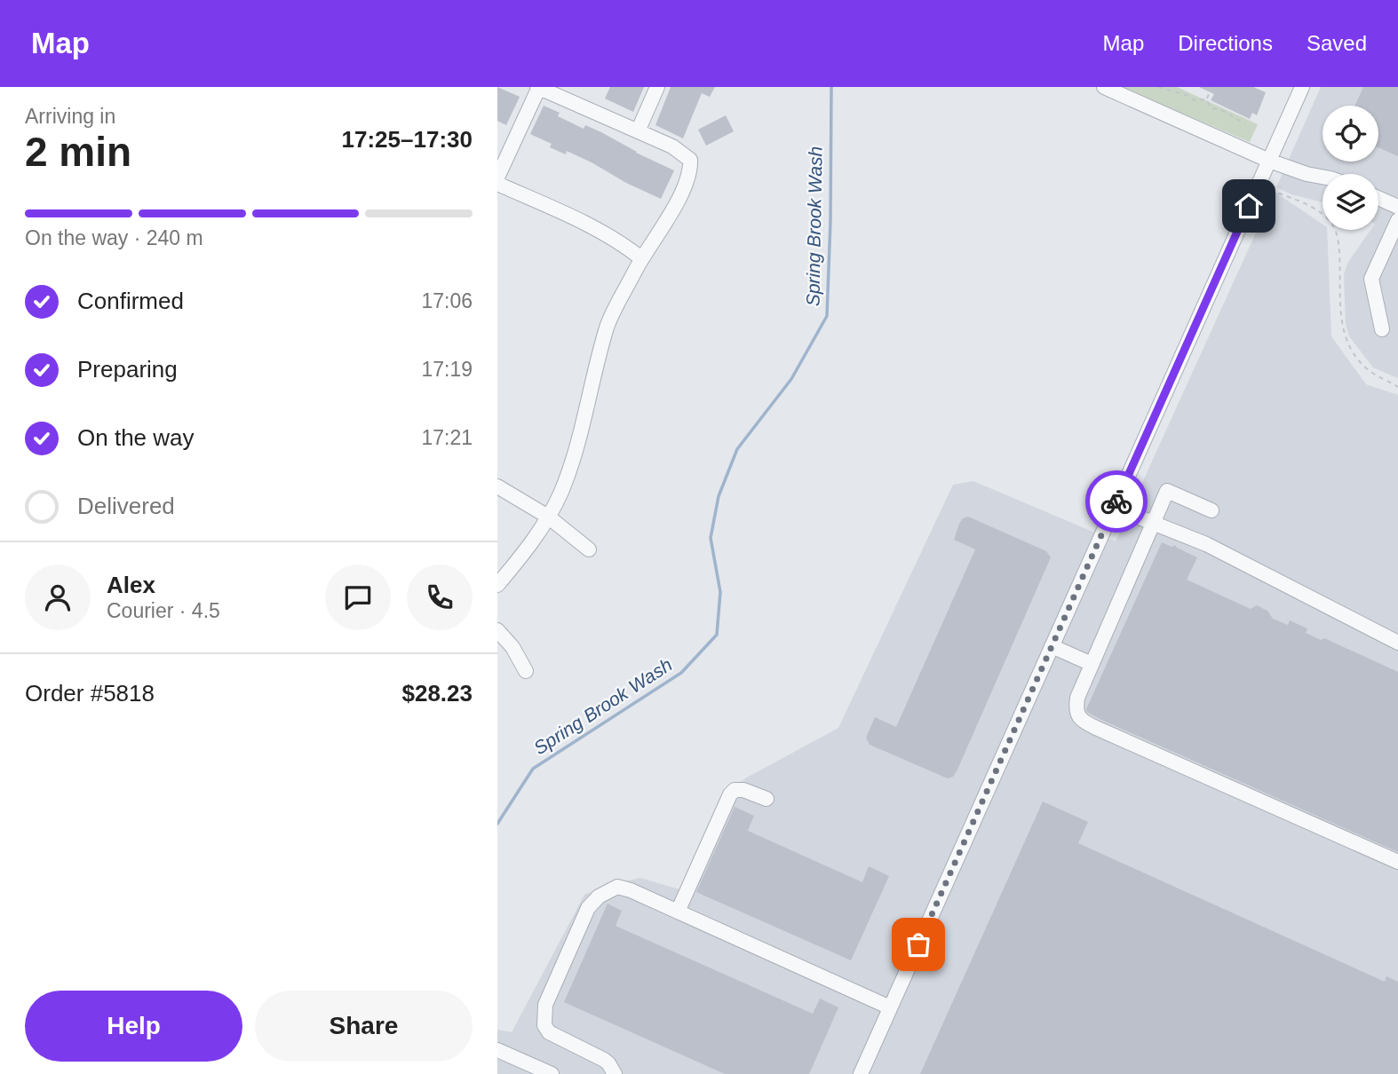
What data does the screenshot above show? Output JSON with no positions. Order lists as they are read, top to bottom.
{
  "water": ["Spring Brook Wash"],
  "page": {
    "header": "Map",
    "nav": ["Map", "Directions", "Saved"],
    "heading": ["2 min", "Arriving in", "17:25–17:30"],
    "panel": [
      "Alex",
      "Courier · 4.5",
      "Order #5818",
      "$28.23"
    ],
    "bar": "On the way · 240 m",
    "list": [
      ["Confirmed", "17:06"],
      ["Preparing", "17:19"],
      ["On the way", "17:21"],
      "Delivered"
    ],
    "buttons": ["Help", "Share"]
  }
}
